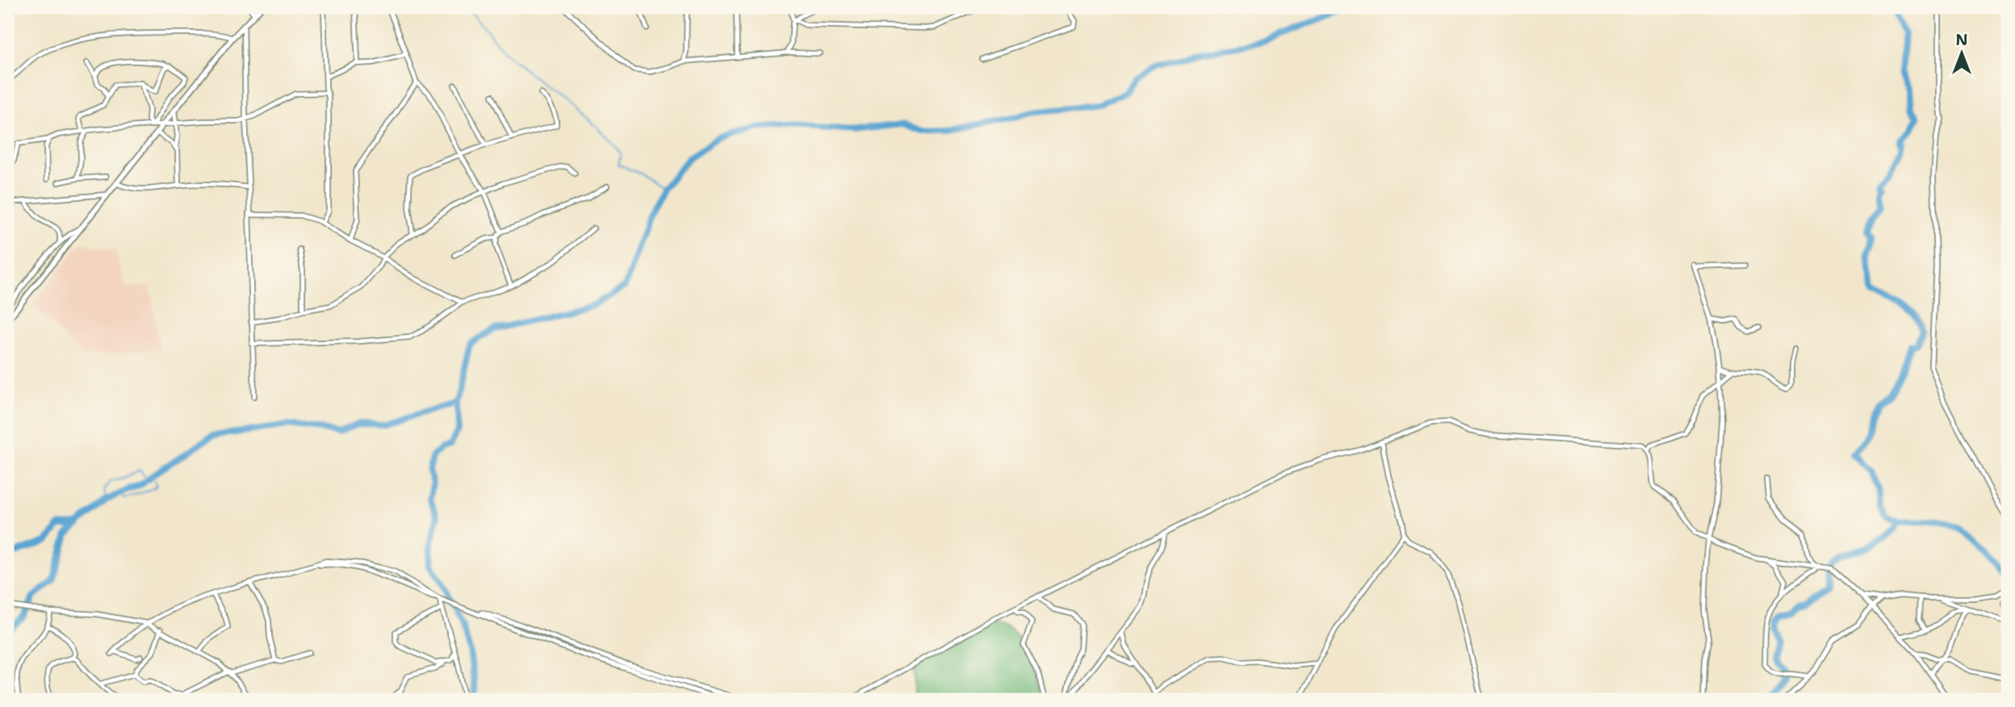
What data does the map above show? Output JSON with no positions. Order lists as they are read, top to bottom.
{
  "north": "top"
}
